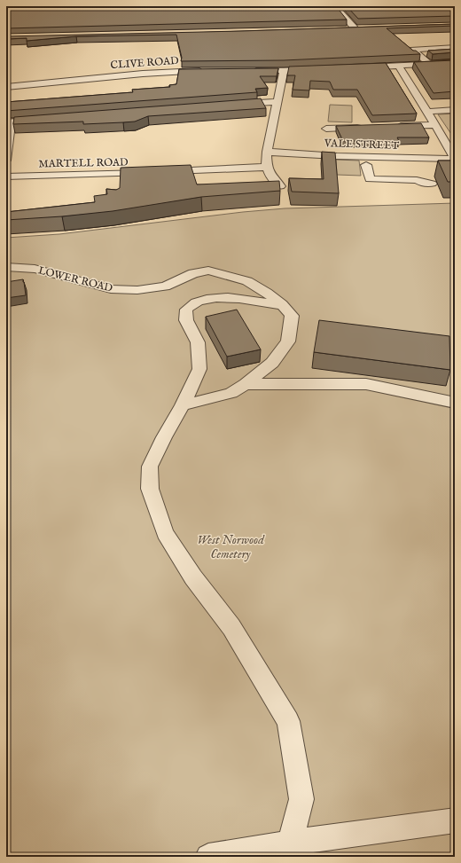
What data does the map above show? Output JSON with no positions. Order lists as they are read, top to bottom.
{
  "streets": {
    "street": [
      "CLIVE ROAD",
      "VALE STREET",
      "MARTELL ROAD",
      "LOWER ROAD"
    ]
  },
  "parks": ["West Norwood Cemetery"]
}
